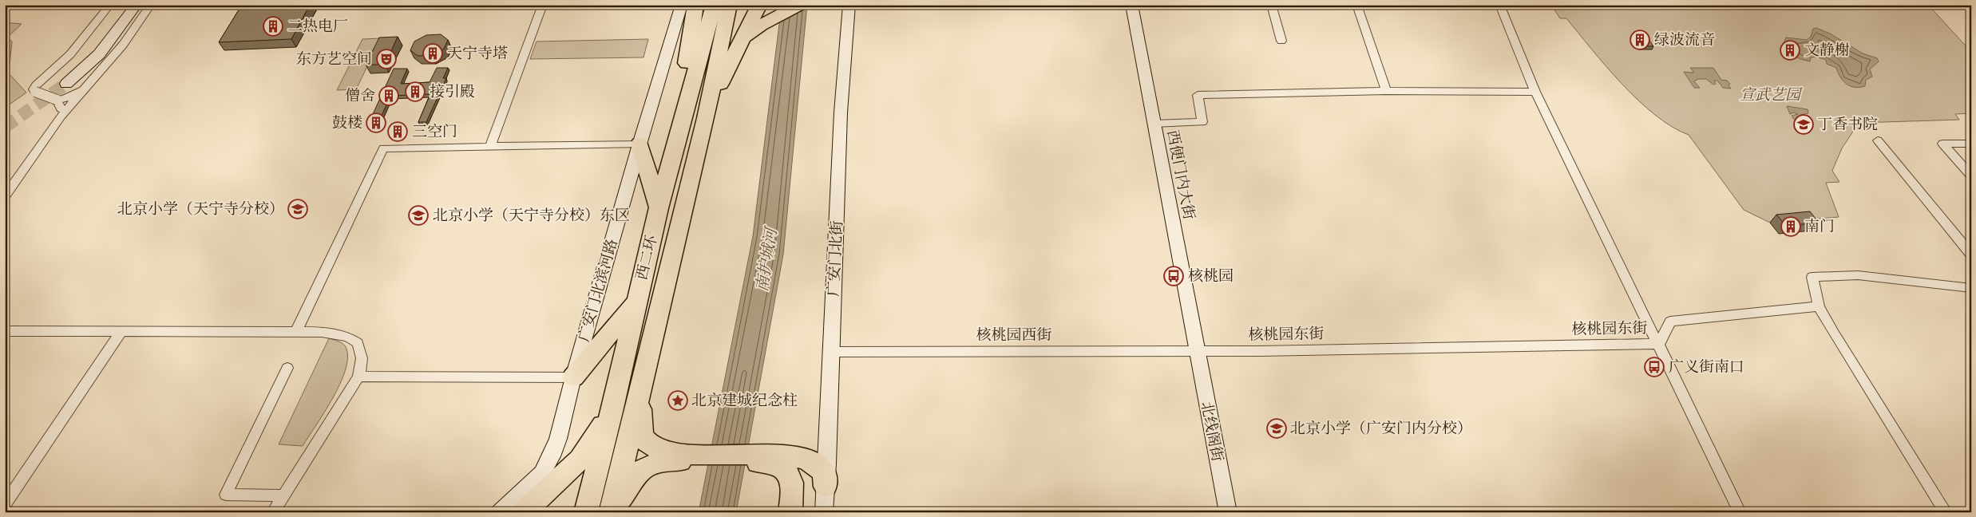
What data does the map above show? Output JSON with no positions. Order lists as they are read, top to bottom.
{
  "streets": {
    "highway": ["西二环"],
    "street": [
      "西便门内大街",
      "广安门北街",
      "广安门北滨河路",
      "核桃园东街",
      "核桃园西街",
      "北线阁街"
    ]
  },
  "crossings": [
    ["西便门内大街", "核桃园东街"],
    ["西便门内大街", "核桃园西街"],
    ["西便门内大街", "北线阁街"],
    ["广安门北街", "核桃园西街"],
    ["核桃园东街", "核桃园西街"],
    ["核桃园东街", "北线阁街"],
    ["核桃园西街", "北线阁街"]
  ],
  "water": ["南护城河"],
  "parks": ["宣武艺园"],
  "places": {
    "building": [
      "二热电厂",
      "绿波流音",
      "文静榭",
      "天宁寺塔",
      "接引殿",
      "僧舍",
      "鼓楼",
      "三空门",
      "南门"
    ],
    "theatre": ["东方艺空间"],
    "school or university": [
      "丁香书院",
      "北京小学（天宁寺分校）",
      "北京小学（天宁寺分校）东区",
      "北京小学（广安门内分校）"
    ],
    "bus stop": ["核桃园", "广义街南口"],
    "place": ["北京建城纪念柱"]
  }
}
